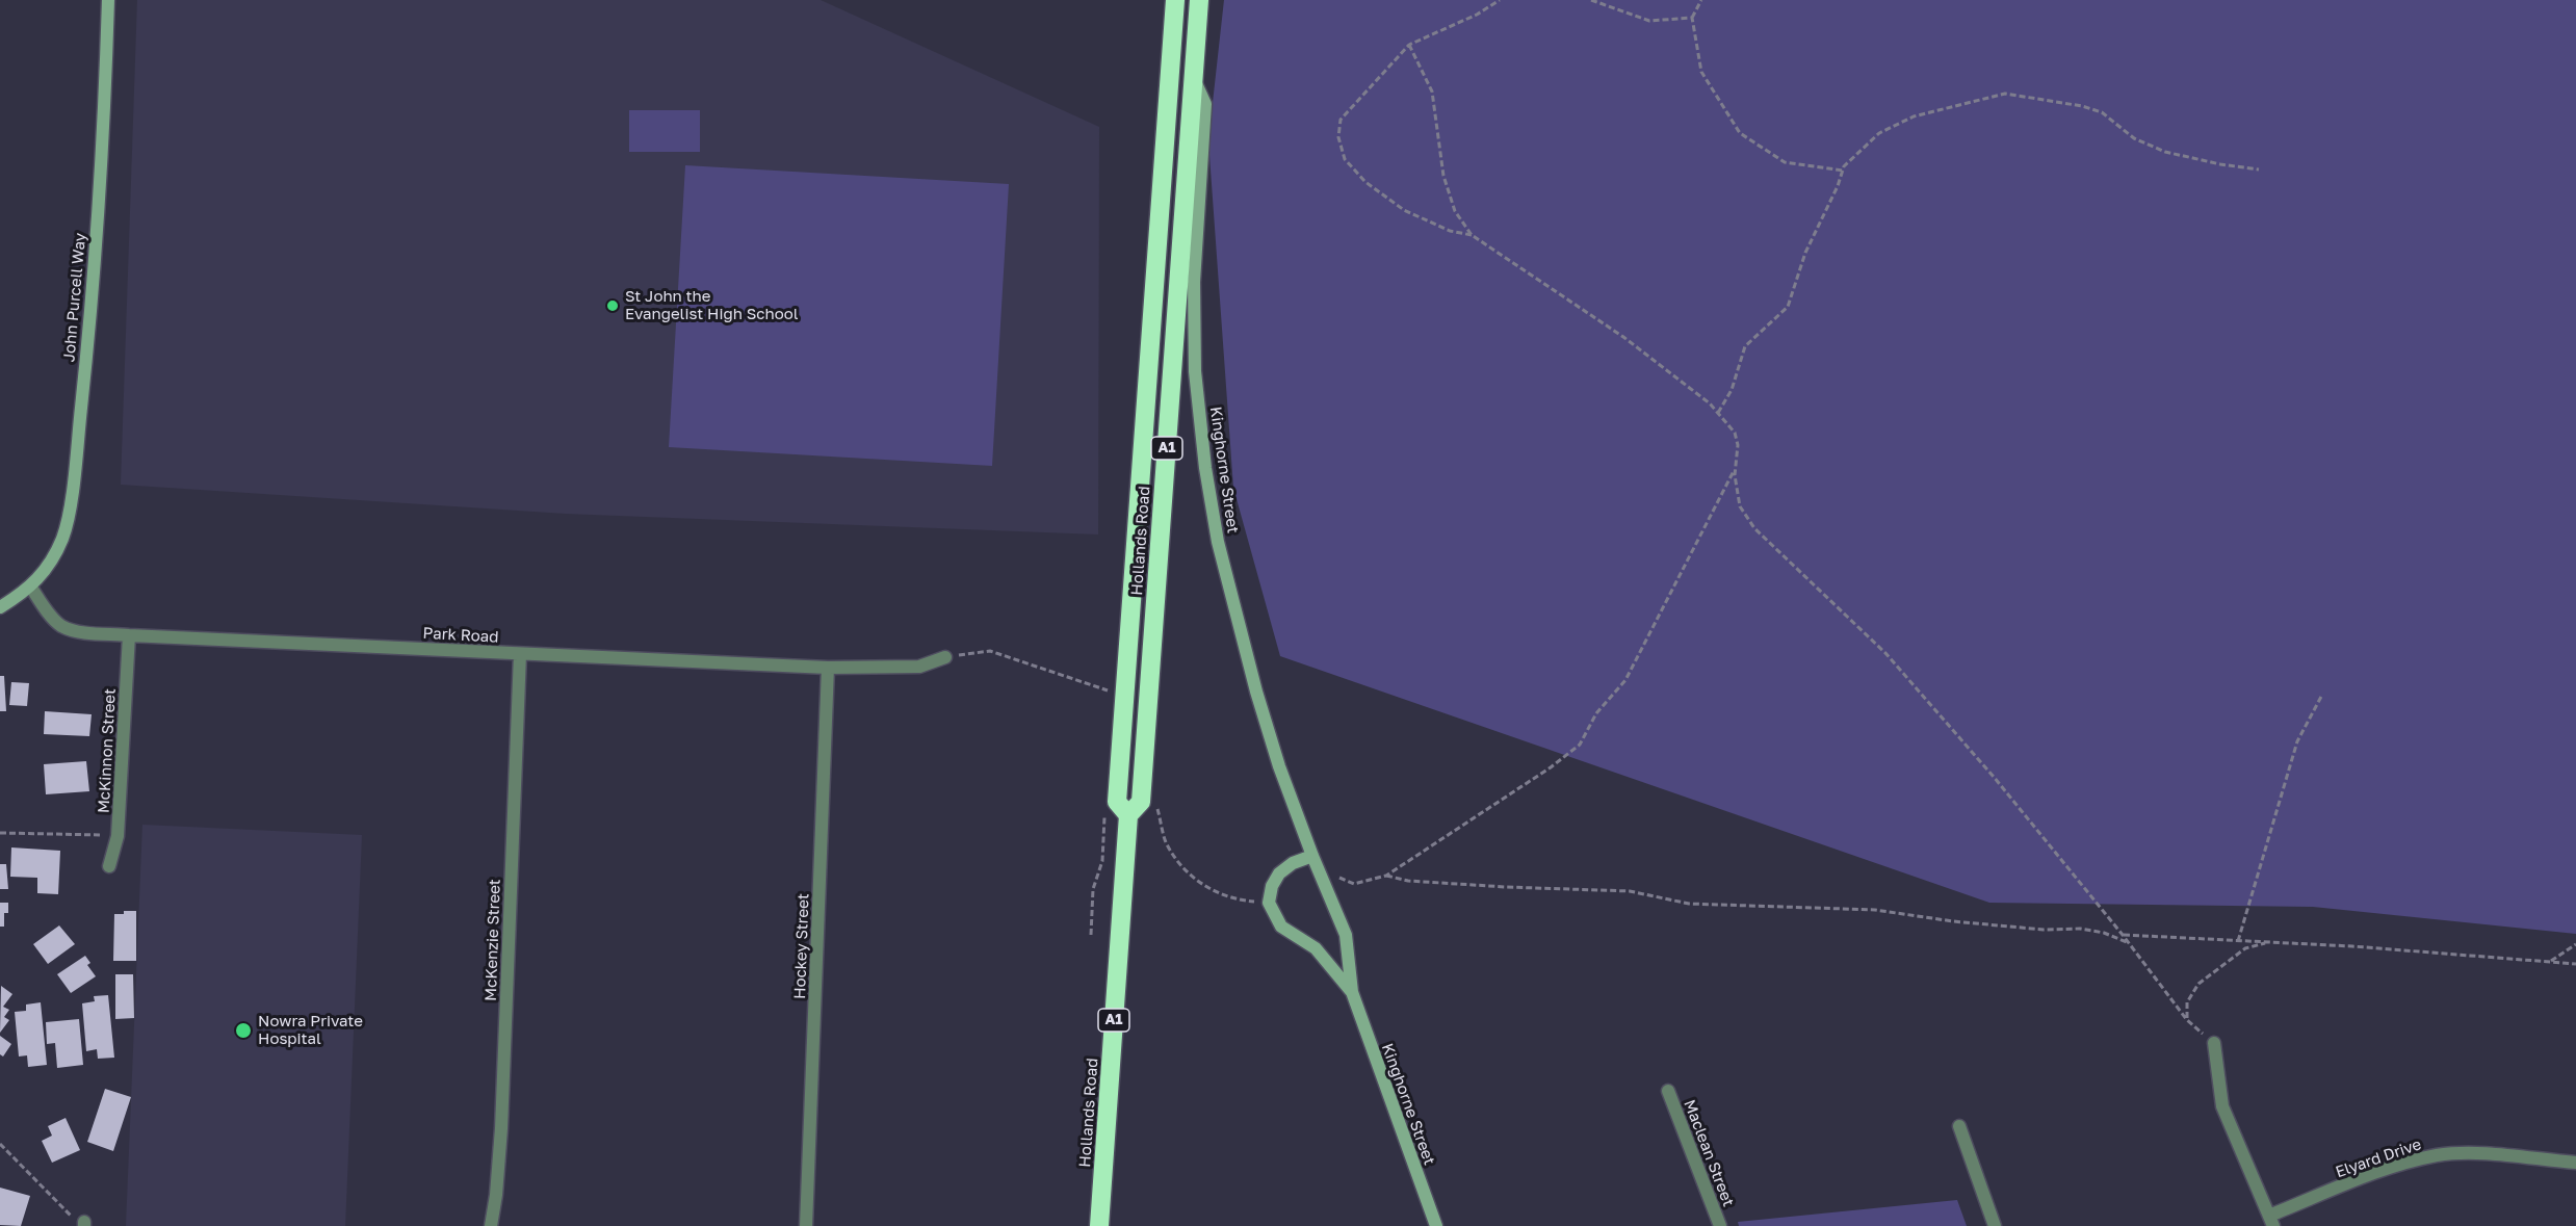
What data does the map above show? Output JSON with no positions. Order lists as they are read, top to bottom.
{
  "streets": {
    "highway": ["A1", "Hollands Road"],
    "main road": ["John Purcell Way", "Kinghorne Street"],
    "street": [
      "Park Road",
      "McKinnon Street",
      "McKenzie Street",
      "Hockey Street",
      "Maclean Street",
      "Elyard Drive"
    ]
  },
  "crossings": [
    ["John Purcell Way", "Park Road"],
    ["A1", "Kinghorne Street"],
    ["A1", "Hollands Road"],
    ["Kinghorne Street", "Hollands Road"],
    ["Park Road", "McKinnon Street"],
    ["Park Road", "McKenzie Street"],
    ["Park Road", "Hockey Street"]
  ],
  "places": ["St John the Evangelist High School", "Nowra Private Hospital"]
}
